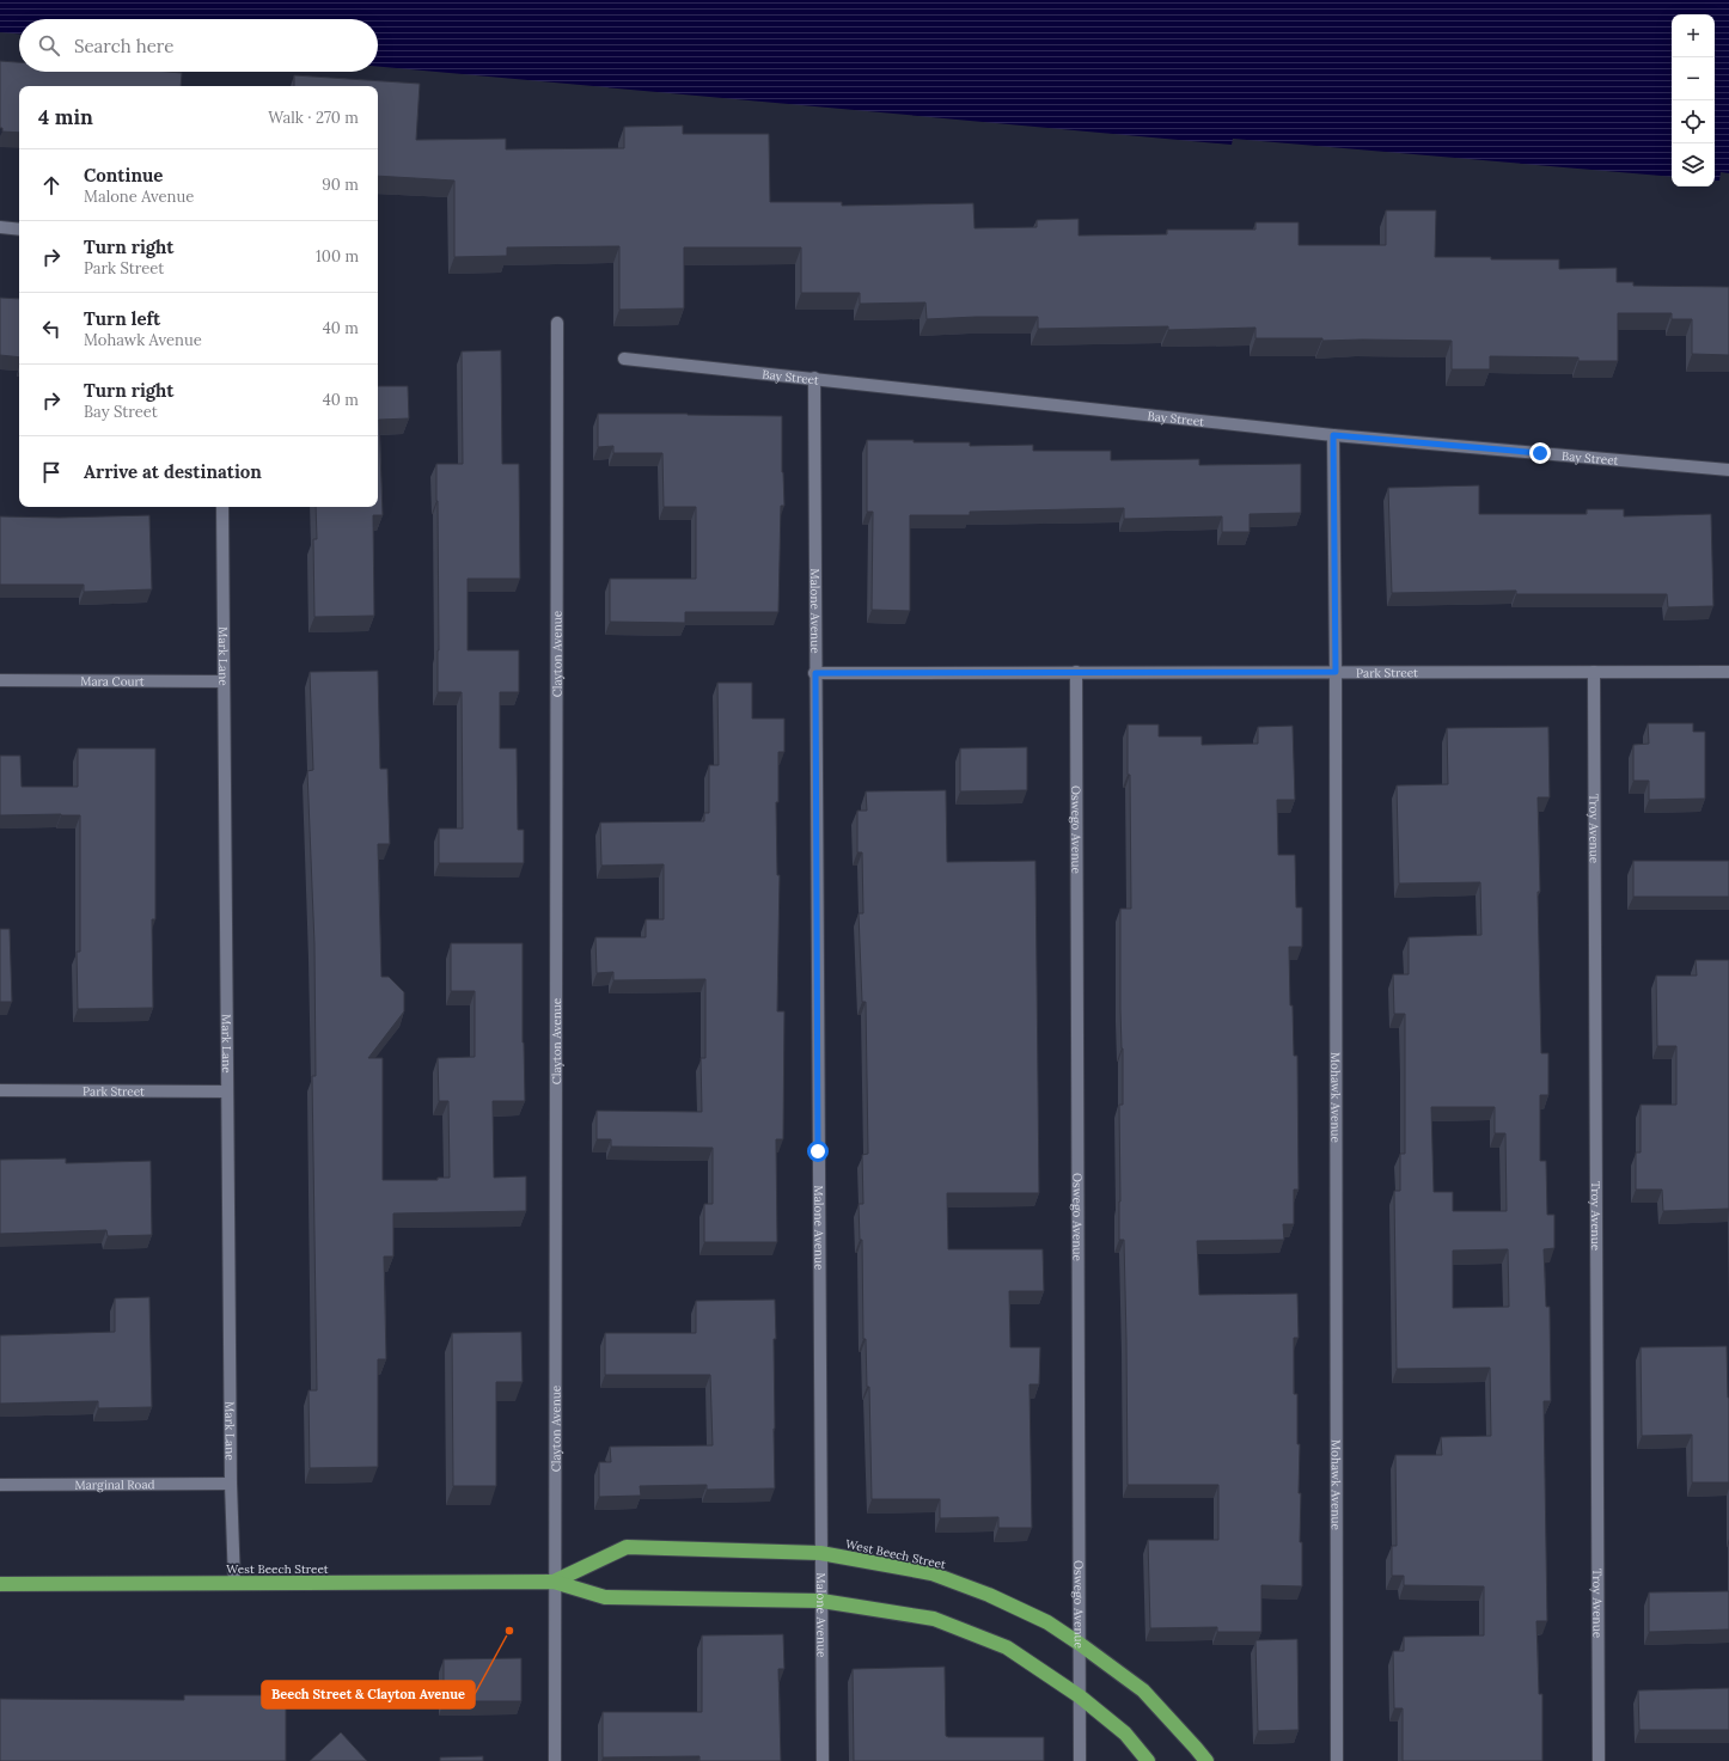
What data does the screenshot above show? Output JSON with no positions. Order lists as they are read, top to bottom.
{
  "streets": {
    "highway": ["West Beech Street"],
    "street": [
      "Bay Street",
      "Malone Avenue",
      "Clayton Avenue",
      "Mark Lane",
      "Park Street",
      "Mara Court",
      "Troy Avenue",
      "Oswego Avenue",
      "Mohawk Avenue",
      "Marginal Road"
    ]
  },
  "crossings": [
    ["Bay Street", "Malone Avenue"],
    ["Bay Street", "Mohawk Avenue"],
    ["Malone Avenue", "Park Street"],
    ["Malone Avenue", "West Beech Street"],
    ["Clayton Avenue", "West Beech Street"],
    ["Mark Lane", "Park Street"],
    ["Mark Lane", "Mara Court"],
    ["Mark Lane", "Marginal Road"],
    ["Mark Lane", "West Beech Street"],
    ["Park Street", "Troy Avenue"],
    ["Park Street", "Oswego Avenue"],
    ["Park Street", "Mohawk Avenue"],
    ["Oswego Avenue", "West Beech Street"]
  ],
  "places": ["Beech Street & Clayton Avenue"],
  "page": {
    "map_buttons": ["+", "−"],
    "search": "Search here",
    "heading": ["4 min", "Walk · 270 m"],
    "list": [
      ["Continue", "Malone Avenue", "90 m"],
      ["Turn right", "Park Street", "100 m"],
      ["Turn left", "Mohawk Avenue", "40 m"],
      ["Turn right", "Bay Street", "40 m"],
      "Arrive at destination"
    ]
  }
}
